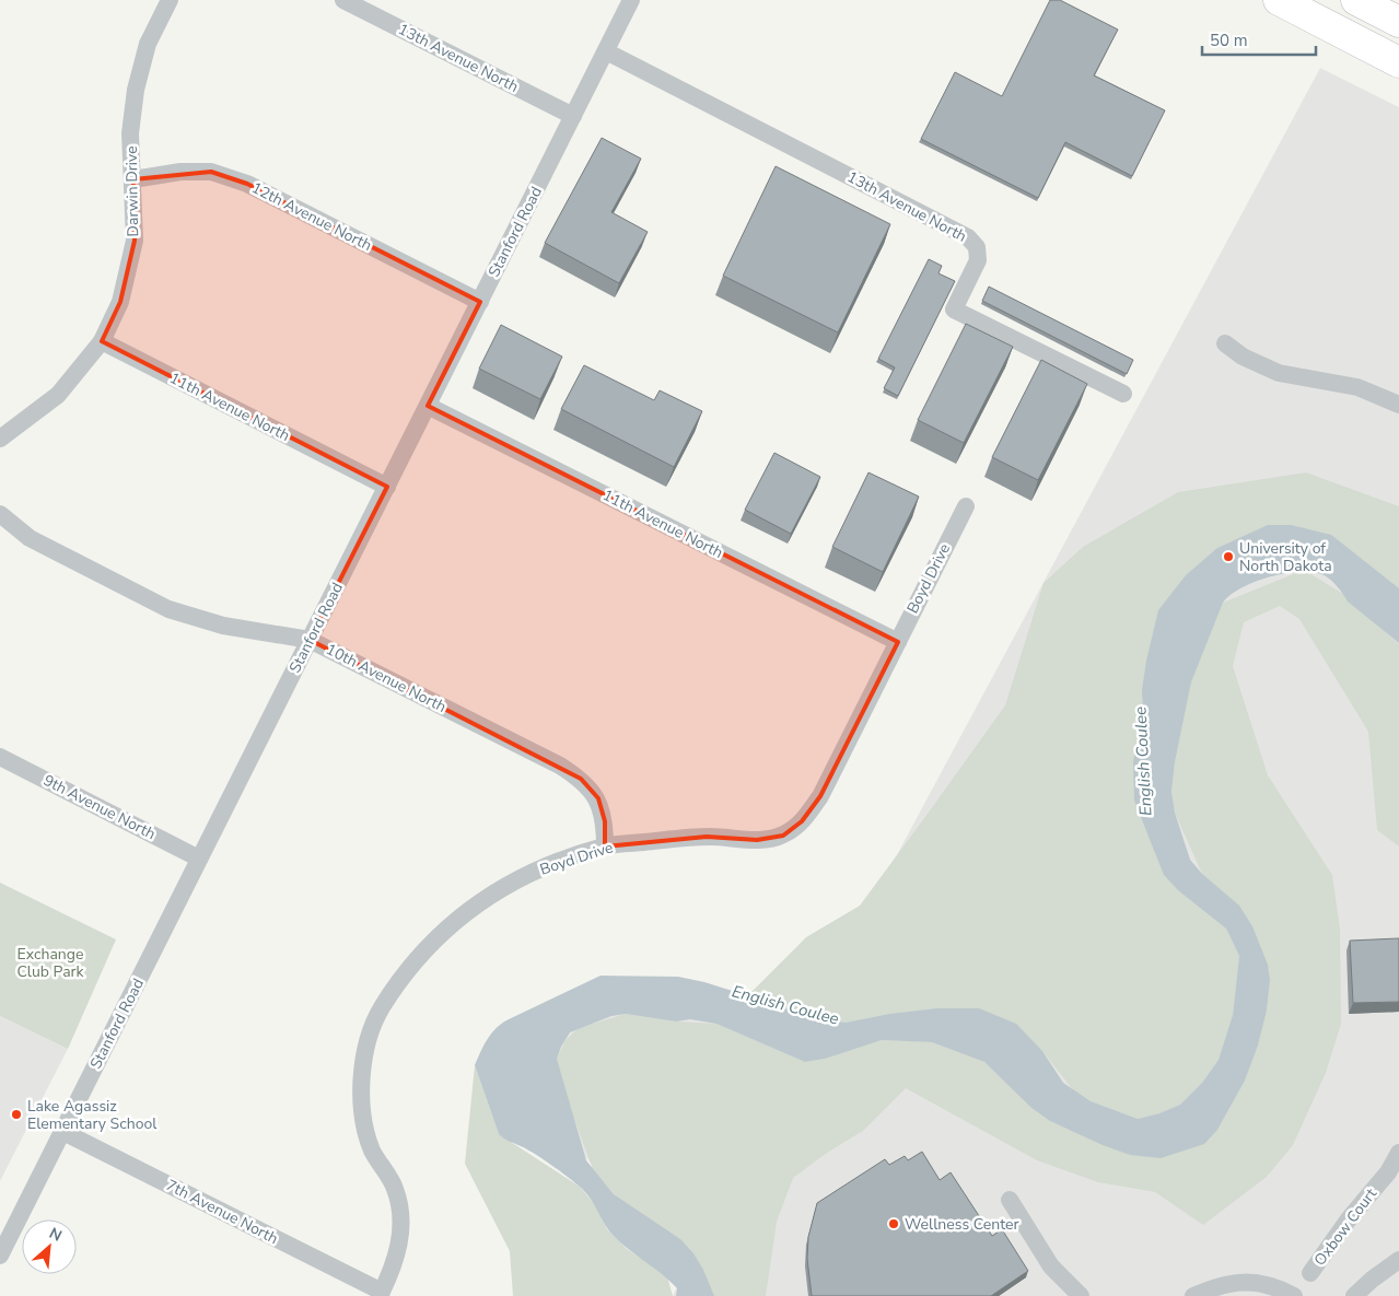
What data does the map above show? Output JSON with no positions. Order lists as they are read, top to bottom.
{
  "streets": {
    "street": [
      "13th Avenue North",
      "Darwin Drive",
      "12th Avenue North",
      "Stanford Road",
      "11th Avenue North",
      "Boyd Drive",
      "10th Avenue North",
      "9th Avenue North",
      "7th Avenue North",
      "Oxbow Court"
    ]
  },
  "crossings": [
    ["13th Avenue North", "Stanford Road"],
    ["Darwin Drive", "12th Avenue North"],
    ["Darwin Drive", "11th Avenue North"],
    ["12th Avenue North", "Stanford Road"],
    ["Stanford Road", "11th Avenue North"],
    ["Stanford Road", "10th Avenue North"],
    ["Stanford Road", "9th Avenue North"],
    ["Stanford Road", "7th Avenue North"],
    ["11th Avenue North", "Boyd Drive"],
    ["Boyd Drive", "10th Avenue North"],
    ["Boyd Drive", "7th Avenue North"]
  ],
  "water": ["English Coulee"],
  "parks": ["Exchange Club Park"],
  "places": ["University of North Dakota", "Lake Agassiz Elementary School", "Wellness Center"],
  "scale_bar": "50 m",
  "north": "top right"
}
